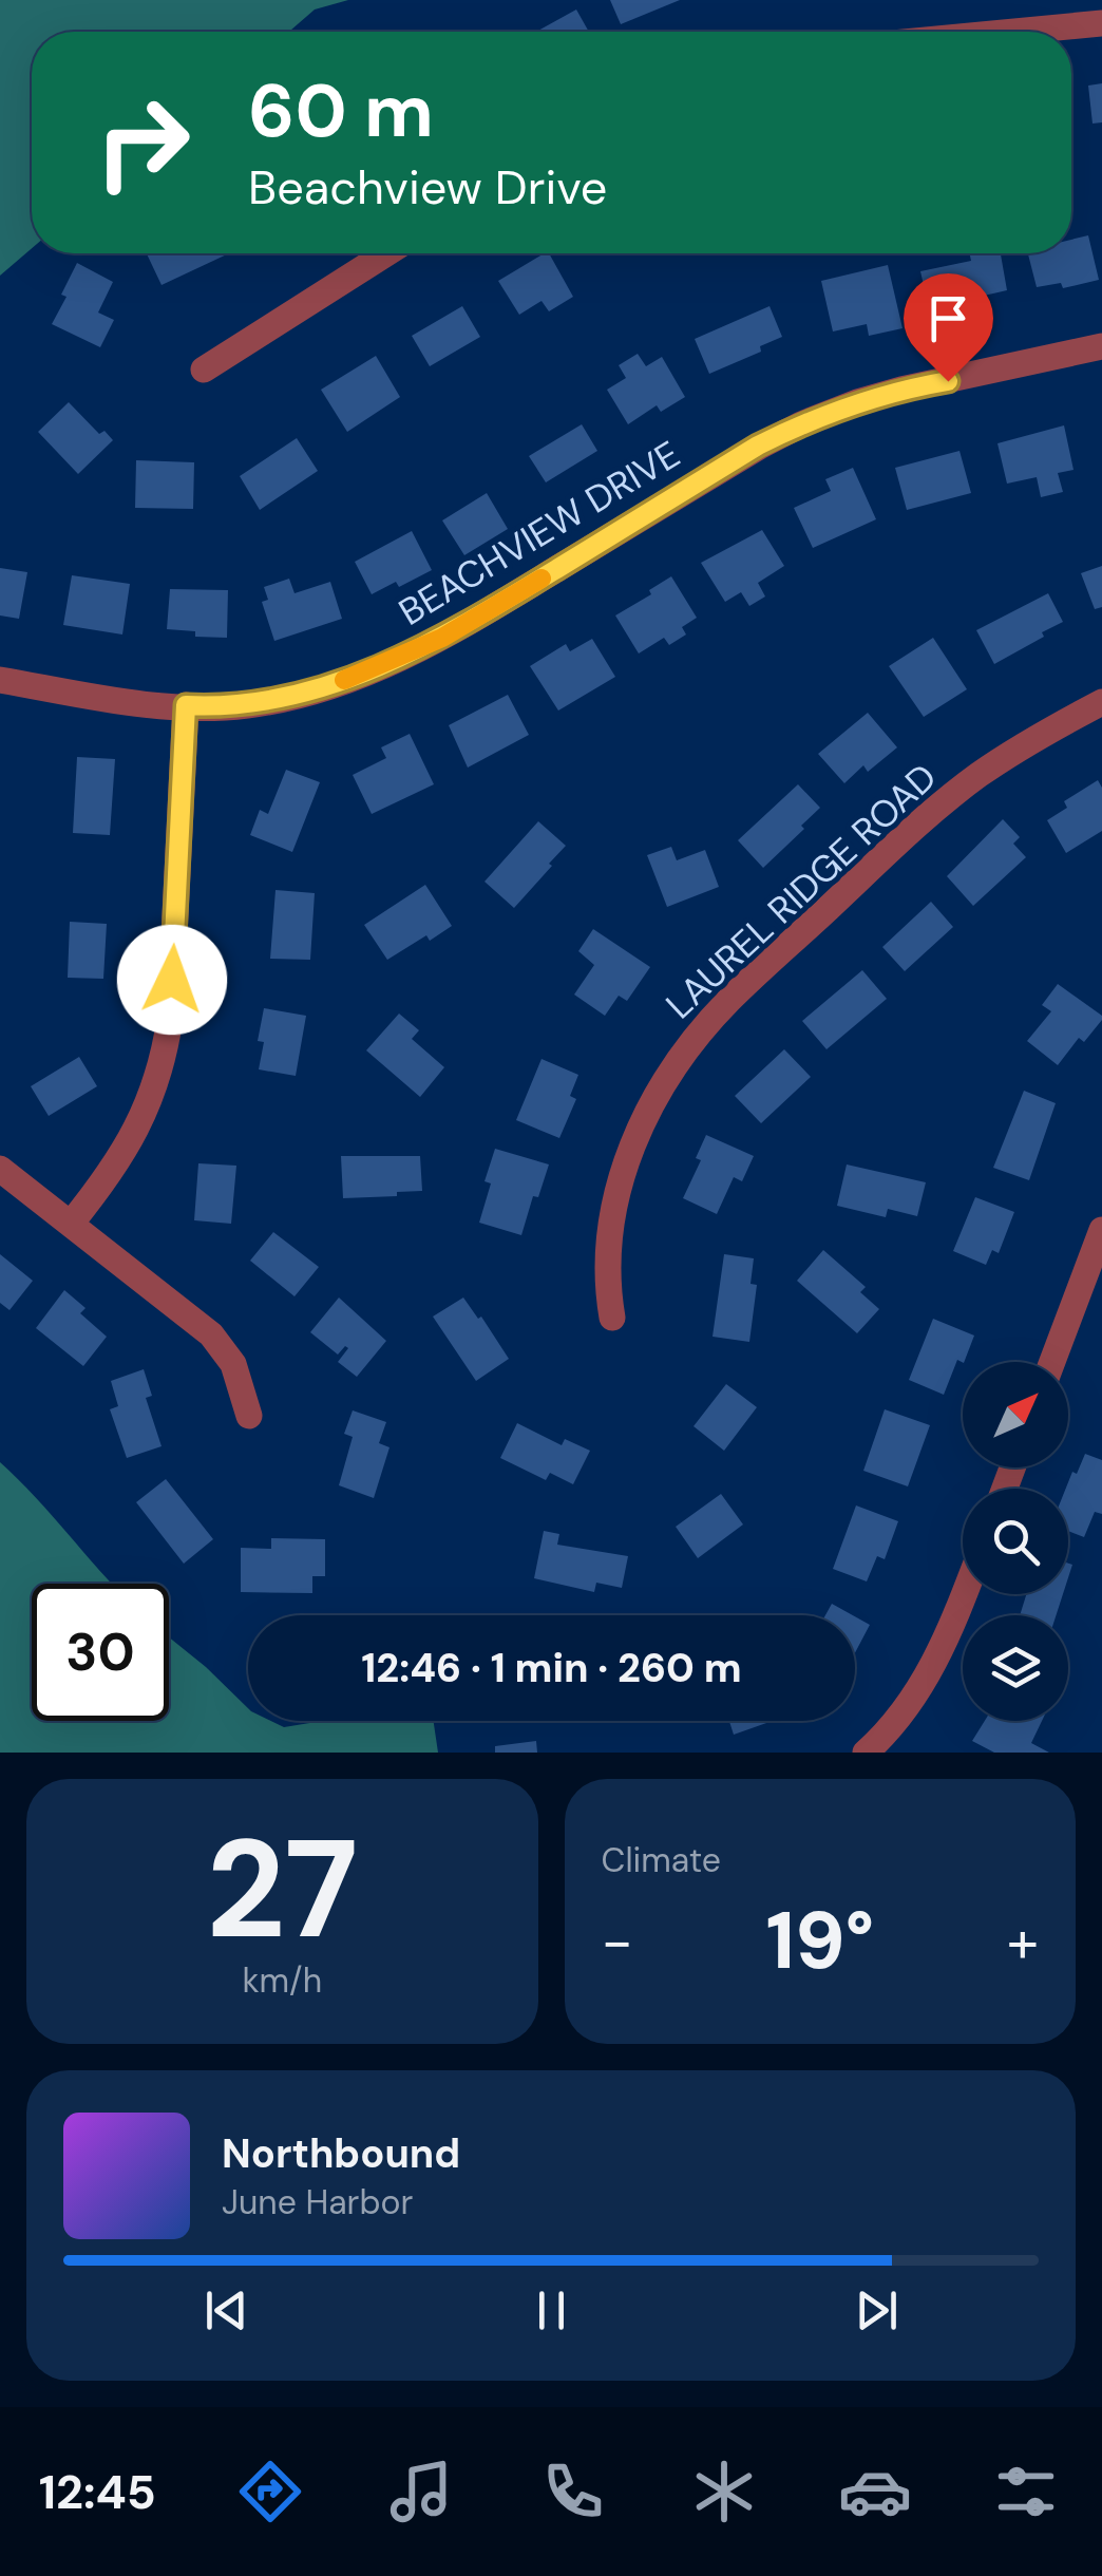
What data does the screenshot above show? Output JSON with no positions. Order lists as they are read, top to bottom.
{
  "streets": {
    "street": ["BEACHVIEW DRIVE", "LAUREL RIDGE ROAD"]
  },
  "north": "top right",
  "page": {
    "turn": ["60 m", "Beachview Drive"],
    "limit": "30",
    "trip": "12:46 · 1 min · 260 m",
    "tile": [
      ["27", "km/h"],
      "Climate"
    ],
    "heat": ["−", "19°", "+"],
    "song": ["Northbound", "June Harbor"],
    "tabs": "12:45"
  }
}
